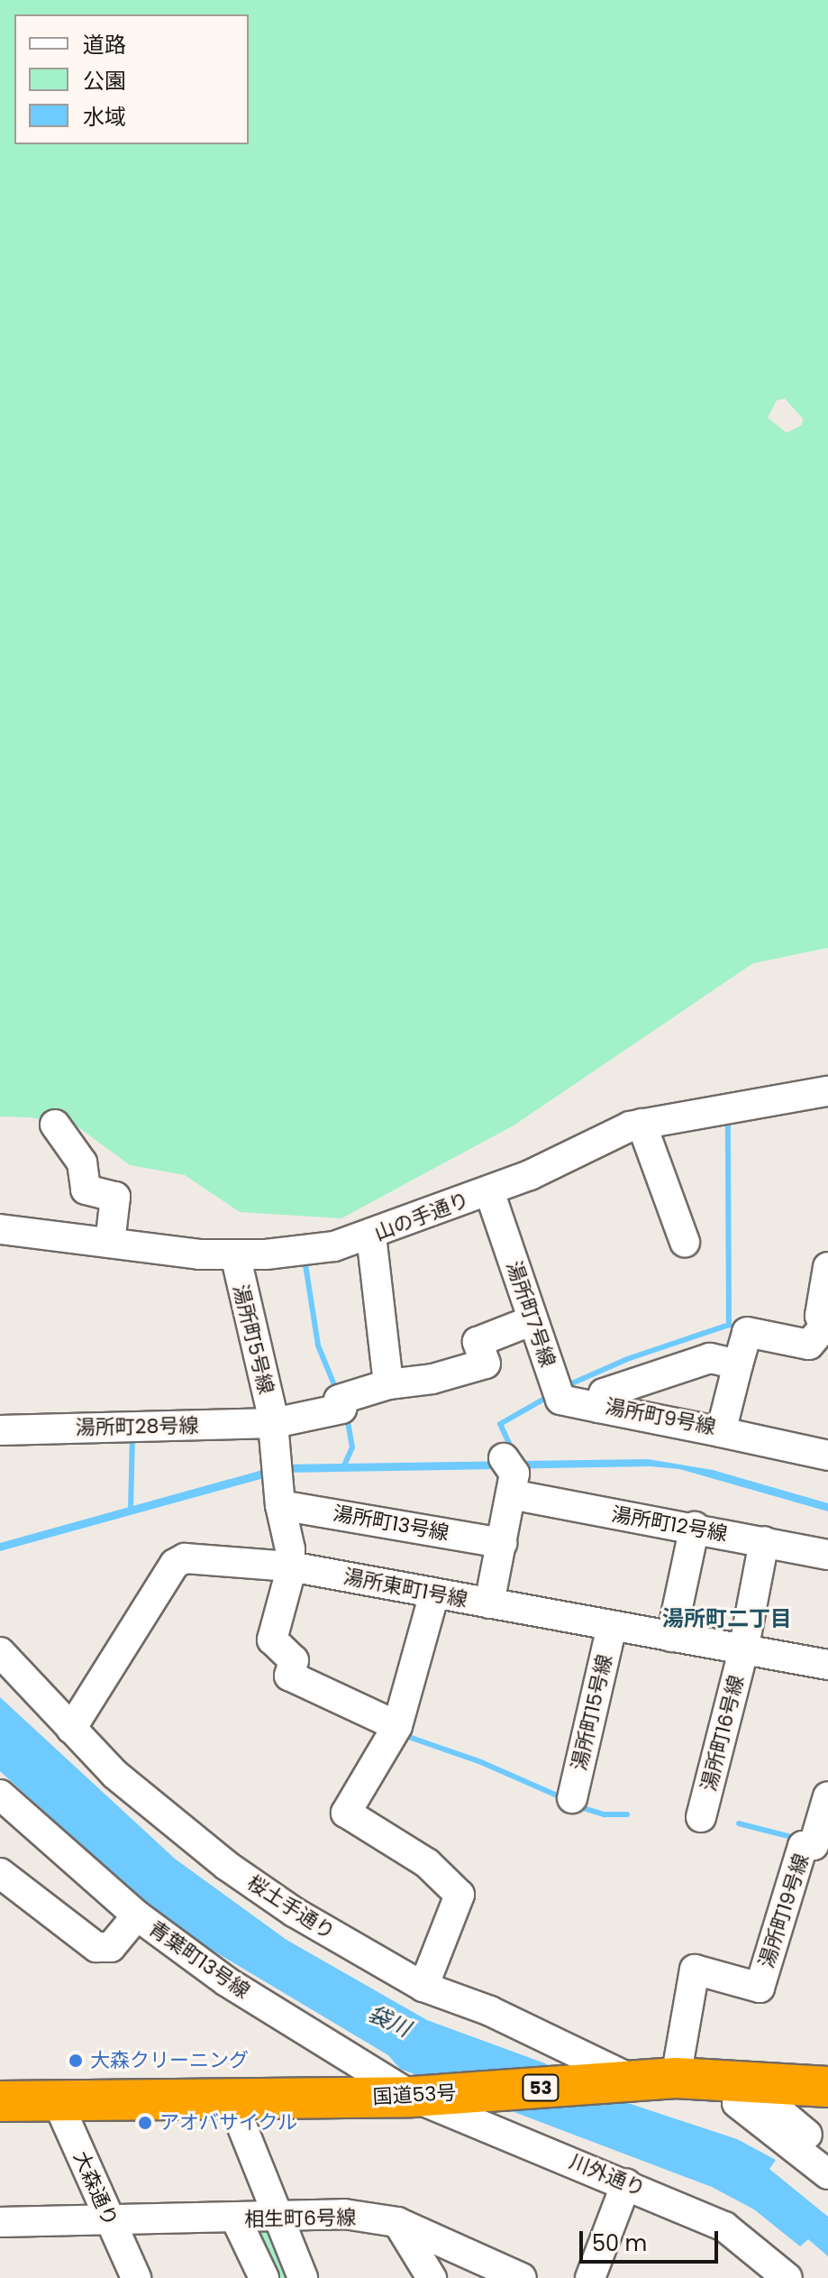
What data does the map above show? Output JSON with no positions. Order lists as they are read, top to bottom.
{
  "streets": {
    "highway": ["53", "国道53号"],
    "street": [
      "山の手通り",
      "湯所町7号線",
      "湯所町5号線",
      "湯所町9号線",
      "湯所町28号線",
      "湯所町13号線",
      "湯所町12号線",
      "湯所東町1号線",
      "湯所町15号線",
      "湯所町16号線",
      "桜土手通り",
      "湯所町19号線",
      "青葉町13号線",
      "川外通り",
      "大森通り",
      "相生町6号線"
    ]
  },
  "crossings": [
    ["山の手通り", "湯所町7号線"],
    ["山の手通り", "湯所町5号線"],
    ["湯所町7号線", "湯所町9号線"],
    ["湯所町5号線", "湯所町28号線"],
    ["湯所町5号線", "湯所町13号線"],
    ["湯所町5号線", "湯所東町1号線"],
    ["湯所町13号線", "湯所町12号線"],
    ["湯所町12号線", "湯所東町1号線"],
    ["湯所町12号線", "湯所町16号線"],
    ["湯所東町1号線", "湯所町15号線"],
    ["湯所東町1号線", "湯所町16号線"],
    ["湯所東町1号線", "桜土手通り"],
    ["桜土手通り", "国道53号"],
    ["湯所町19号線", "国道53号"],
    ["青葉町13号線", "国道53号"],
    ["青葉町13号線", "川外通り"],
    ["国道53号", "川外通り"],
    ["国道53号", "大森通り"],
    ["大森通り", "相生町6号線"]
  ],
  "districts": ["湯所町二丁目"],
  "water": ["袋川"],
  "places": ["大森クリーニング", "アオバサイクル"],
  "legend": ["道路", "公園", "水域"],
  "scale_bar": "50 m"
}
